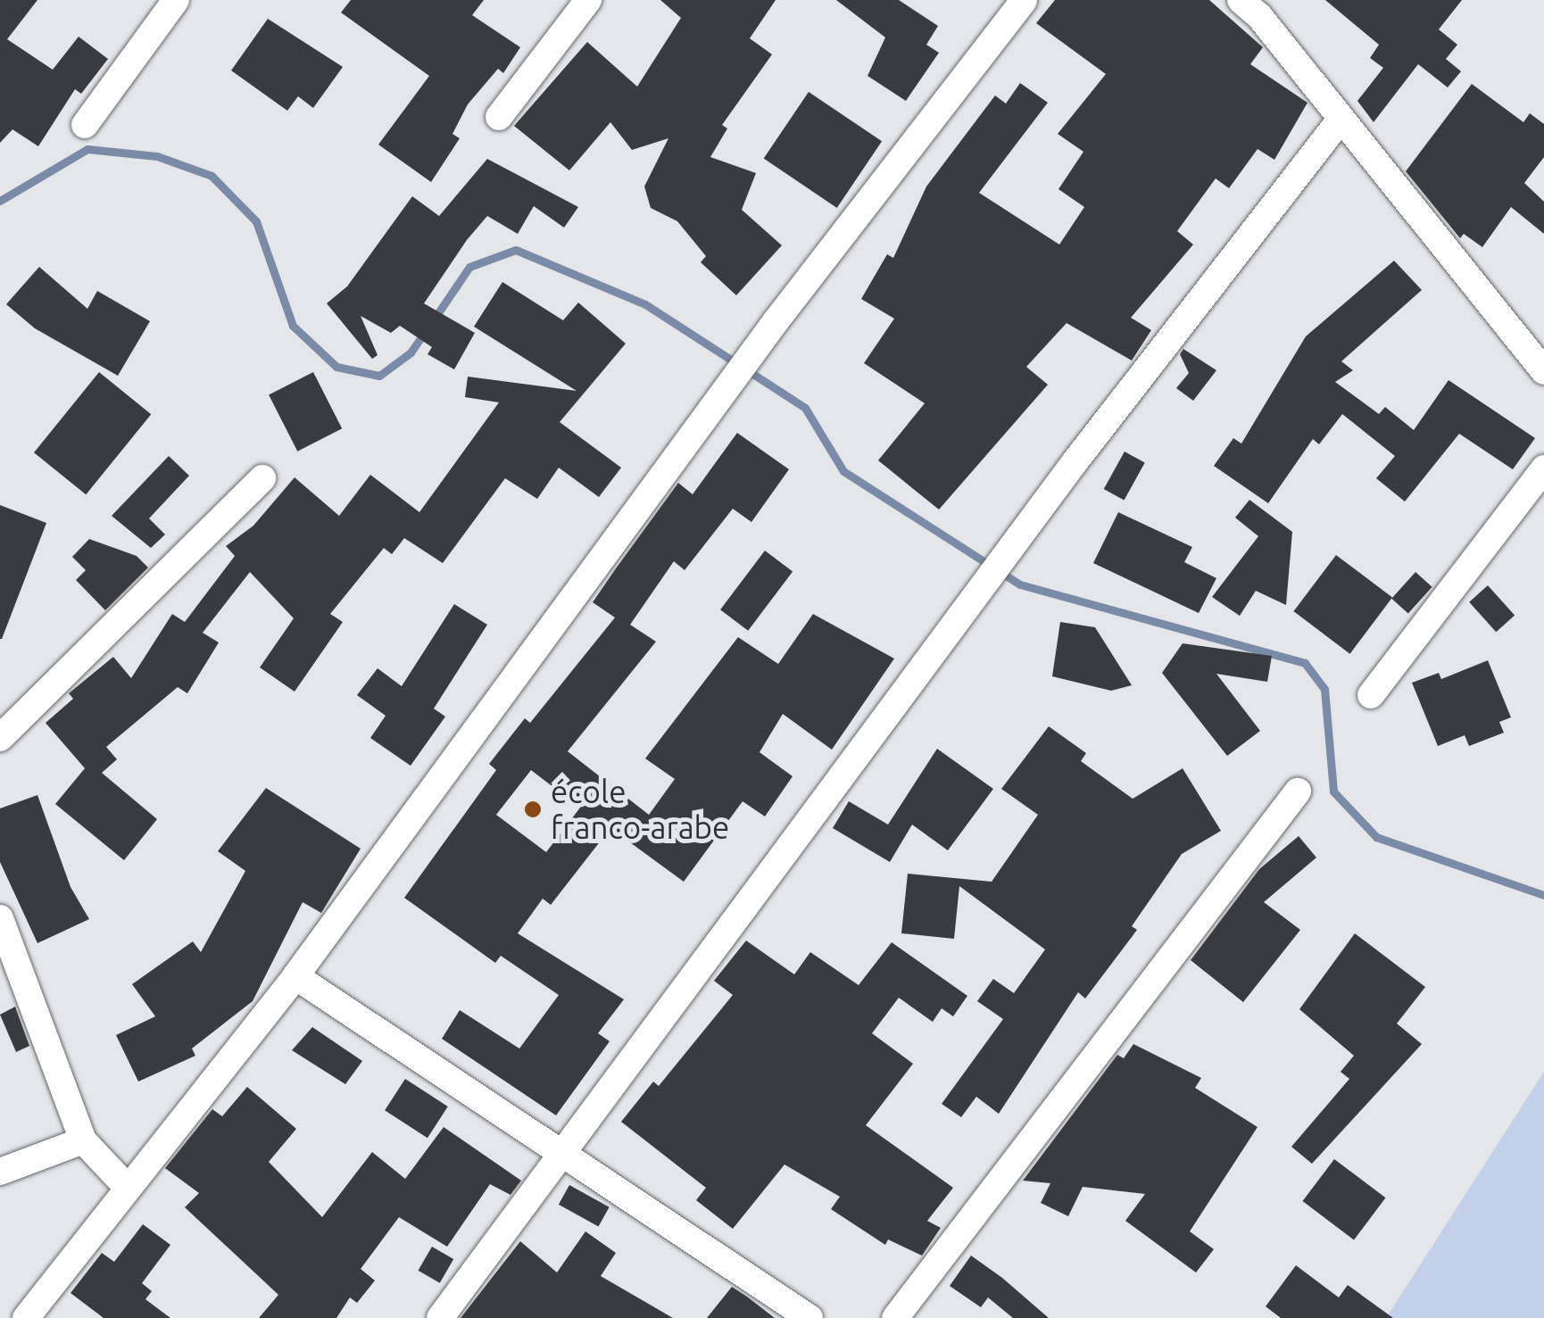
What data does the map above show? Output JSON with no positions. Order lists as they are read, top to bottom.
{
  "places": ["école franco-arabe"]
}
